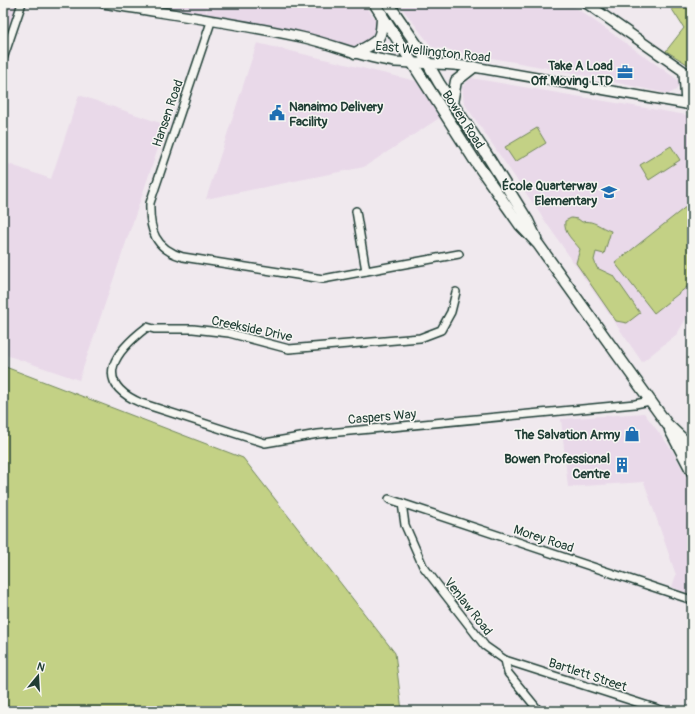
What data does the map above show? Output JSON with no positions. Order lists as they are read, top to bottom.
{
  "streets": {
    "main road": ["Bowen Road"],
    "street": [
      "East Wellington Road",
      "Hansen Road",
      "Creekside Drive",
      "Caspers Way",
      "Morey Road",
      "Venlaw Road",
      "Bartlett Street"
    ]
  },
  "crossings": [
    ["East Wellington Road", "Hansen Road"],
    ["East Wellington Road", "Bowen Road"],
    ["Bowen Road", "Caspers Way"],
    ["Creekside Drive", "Caspers Way"],
    ["Morey Road", "Venlaw Road"],
    ["Venlaw Road", "Bartlett Street"]
  ],
  "places": {
    "office": ["Take A Load Off Moving LTD"],
    "public building": ["Nanaimo Delivery Facility"],
    "school or university": ["École Quarterway Elementary"],
    "shop": ["The Salvation Army"],
    "building": ["Bowen Professional Centre"]
  },
  "north": "top"
}
